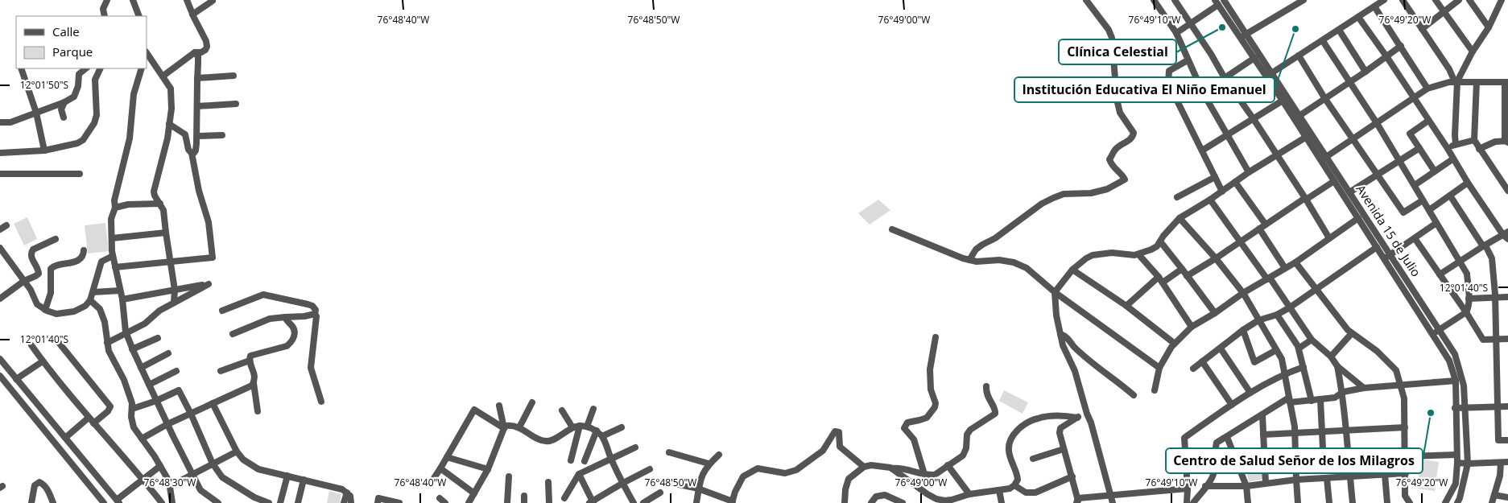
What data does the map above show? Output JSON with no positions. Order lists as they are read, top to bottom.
{
  "streets": {
    "street": ["Avenida 15 de Julio"]
  },
  "places": ["Clínica Celestial", "Institución Educativa El Niño Emanuel", "Centro de Salud Señor de los Milagros"],
  "legend": ["Calle", "Parque"],
  "coordinates": [
    "76°48'40\"W",
    "76°48'50\"W",
    "76°49'00\"W",
    "76°49'10\"W",
    "76°49'20\"W",
    "12°01'50\"S",
    "12°01'40\"S",
    "76°48'30\"W"
  ]
}
